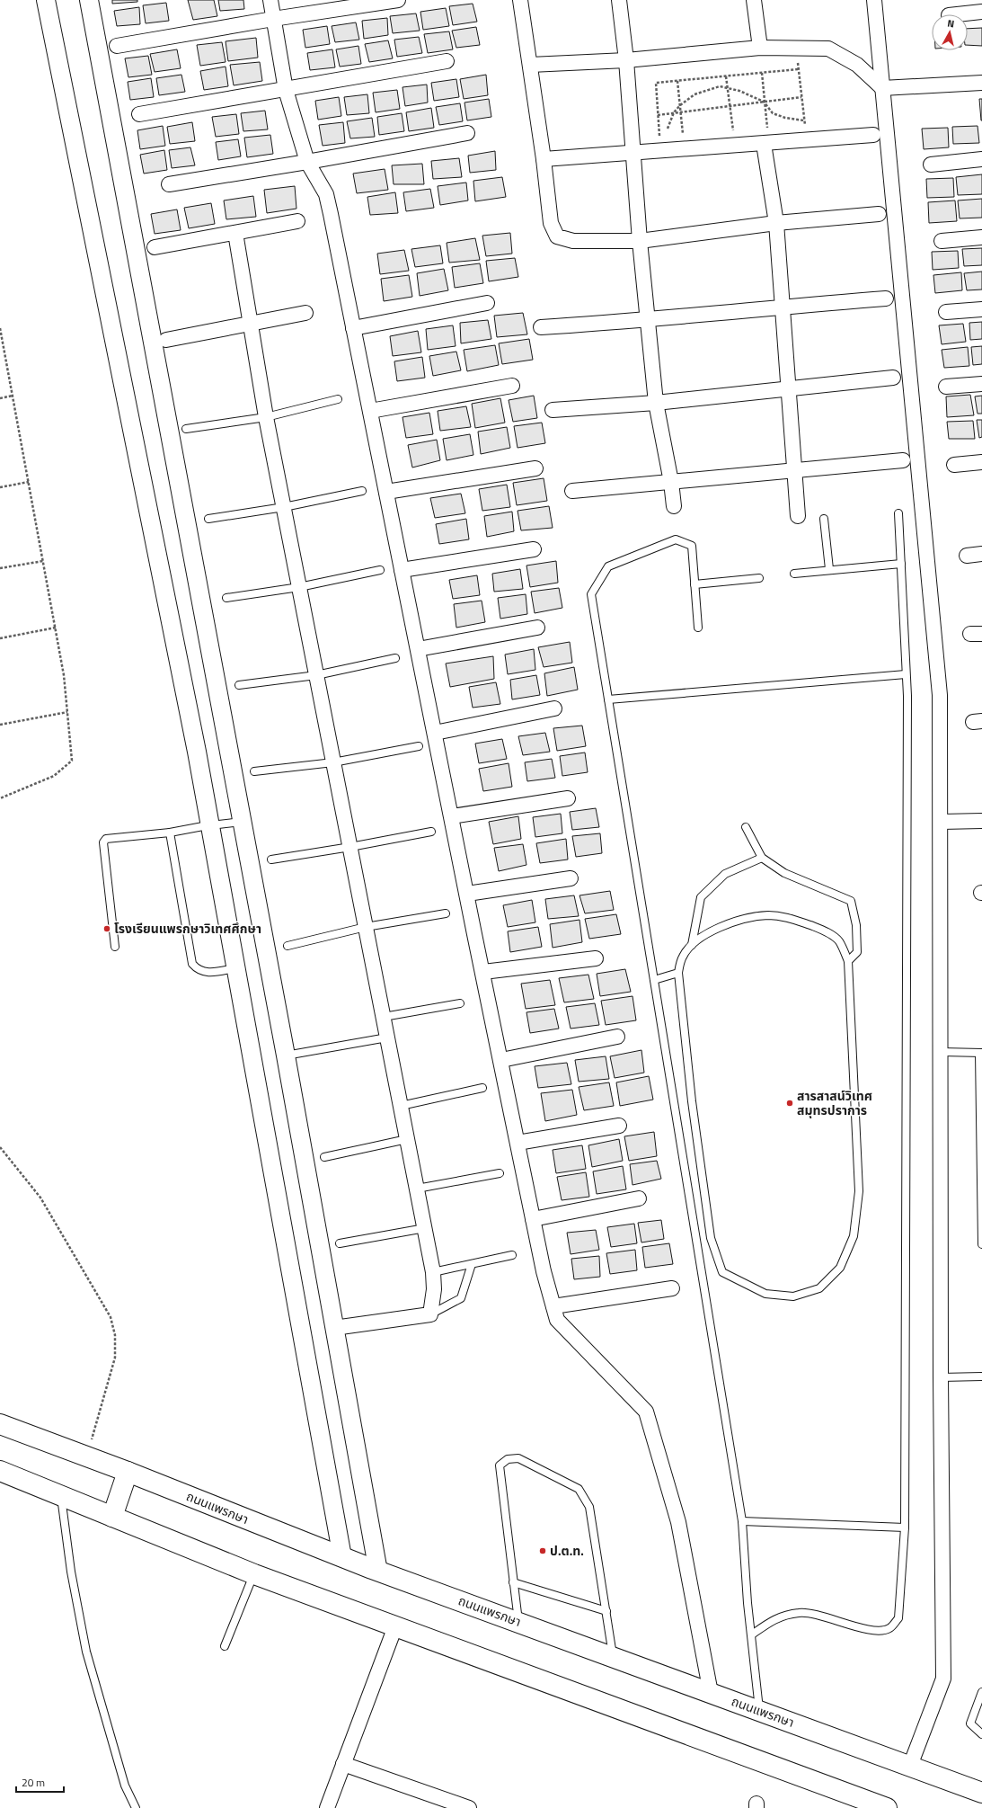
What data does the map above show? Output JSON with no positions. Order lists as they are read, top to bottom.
{
  "streets": {
    "main road": ["ถนนแพรกษา"]
  },
  "places": ["โรงเรียนแพรกษาวิเทศศึกษา", "สารสาสน์วิเทศ สมุทรปราการ", "ป.ต.ท."],
  "scale_bar": "20 m",
  "north": "top"
}
